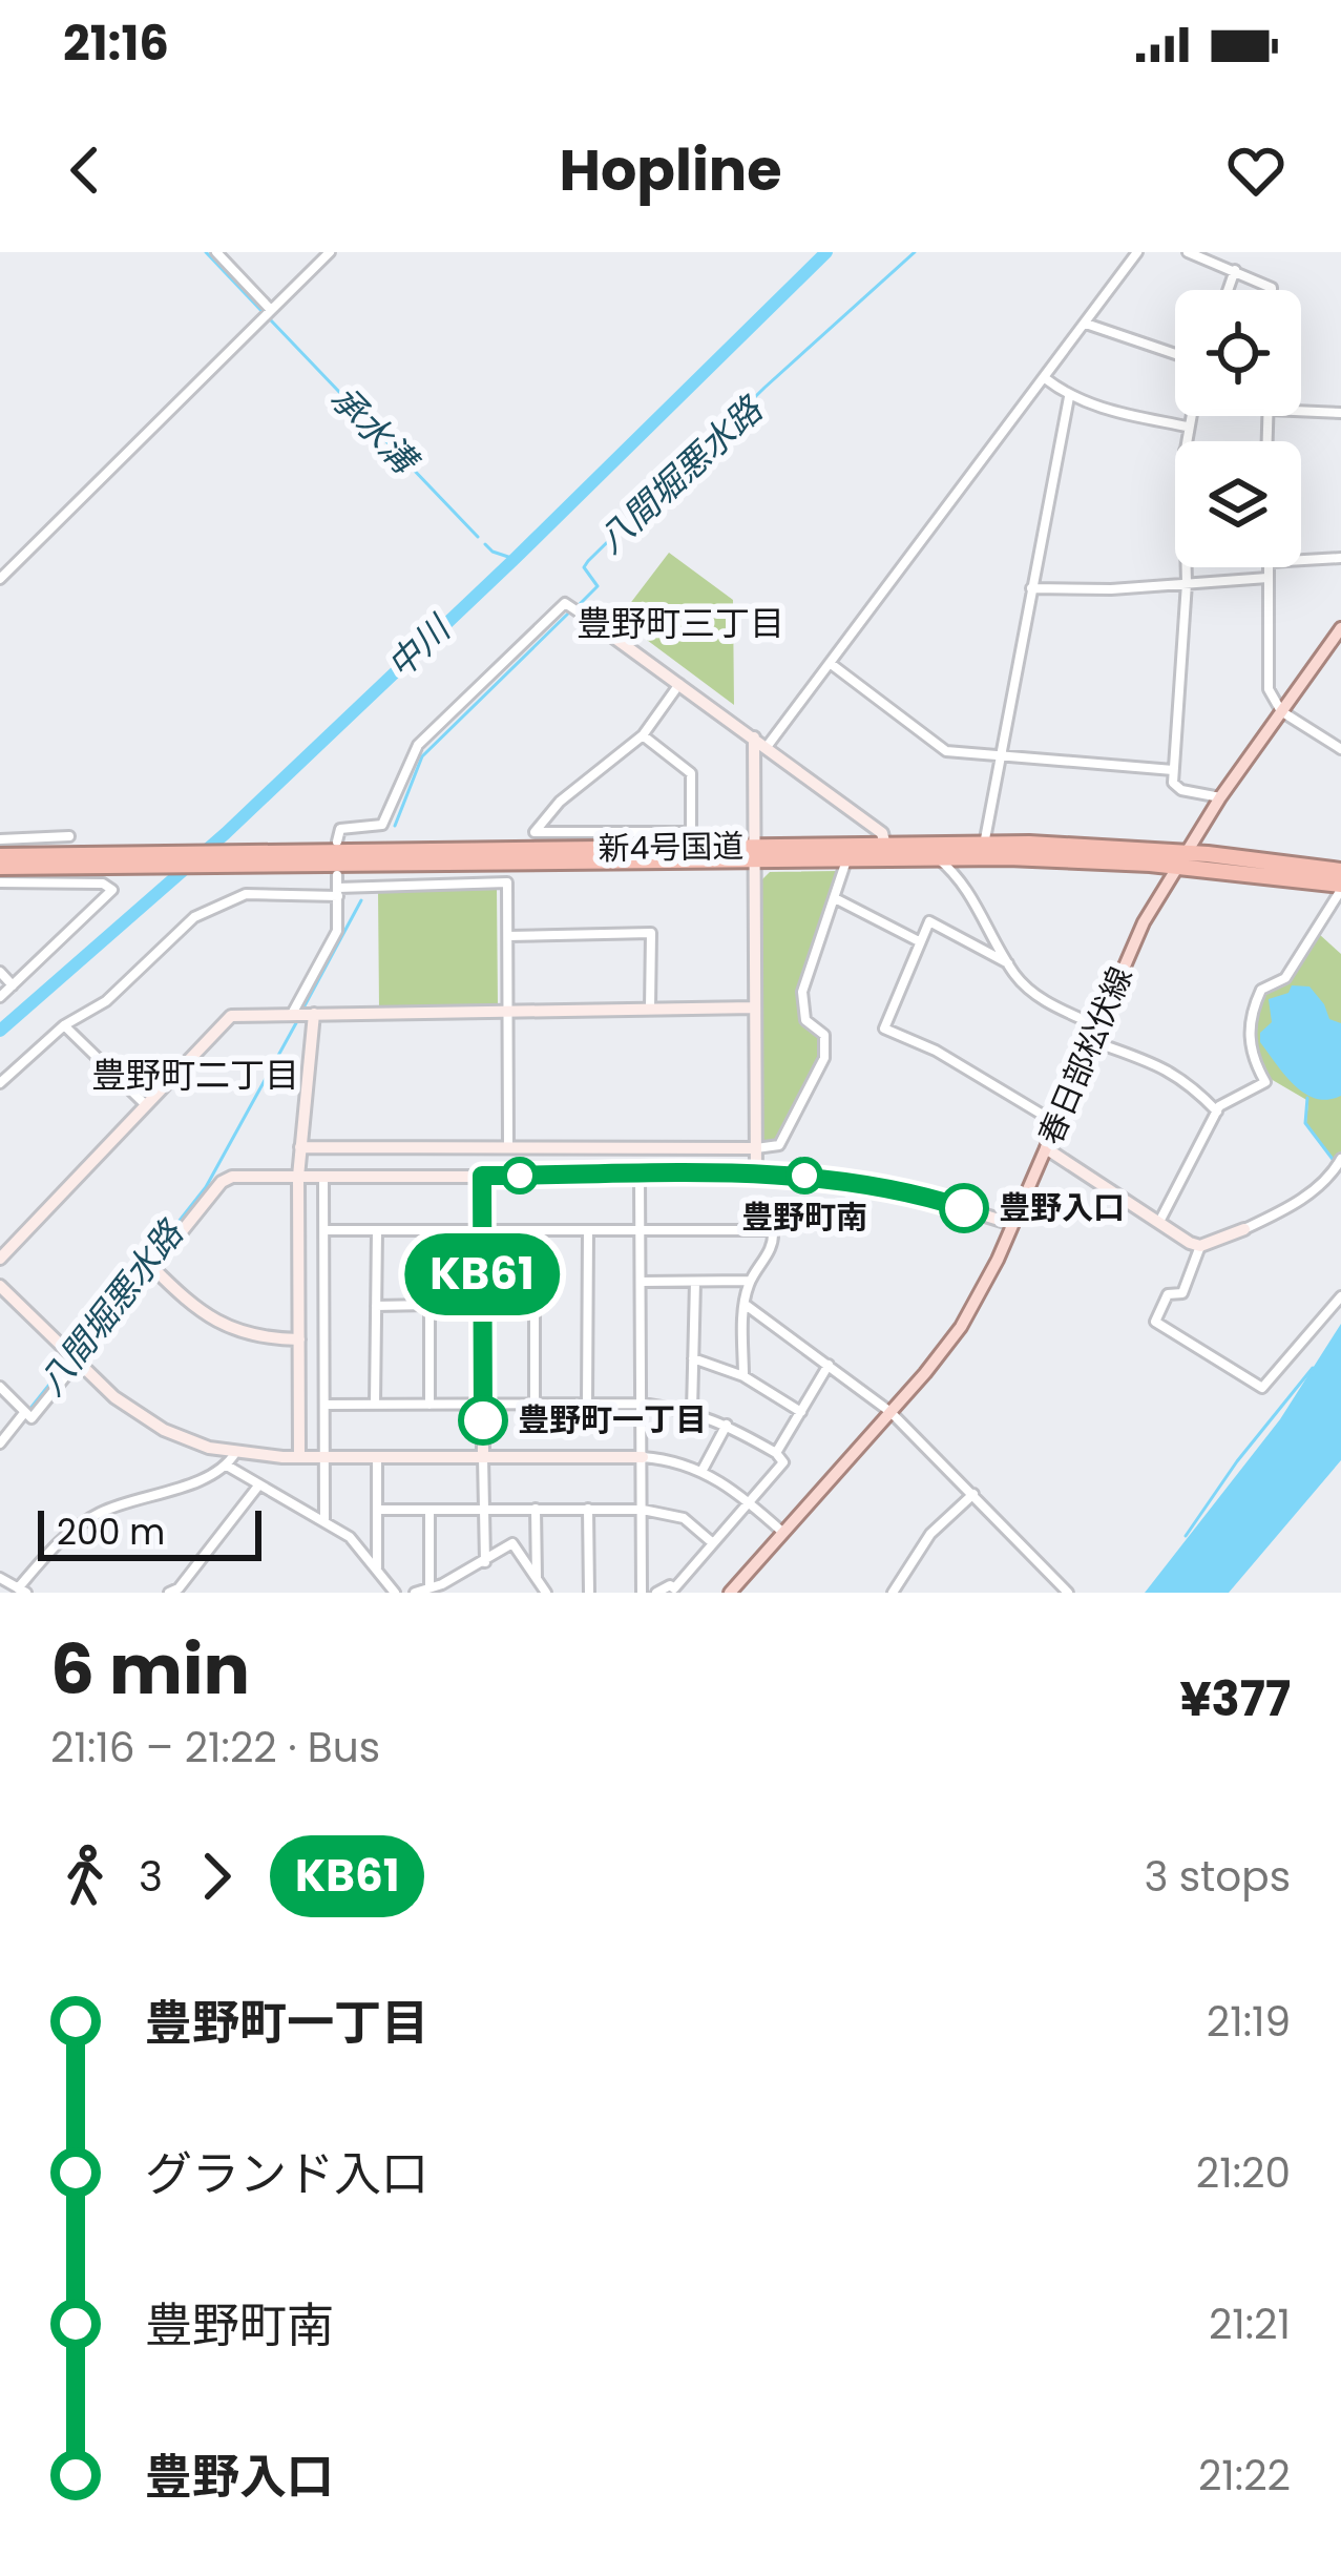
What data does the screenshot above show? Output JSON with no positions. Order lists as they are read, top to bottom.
{
  "streets": {
    "highway": ["新4号国道"],
    "main road": ["春日部松伏線"]
  },
  "crossings": [
    ["新4号国道", "春日部松伏線"]
  ],
  "districts": ["豊野町三丁目", "豊野町二丁目"],
  "water": ["承水溝", "八間堀悪水路", "中川"],
  "places": ["豊野町南", "豊野入口", "豊野町一丁目"],
  "lines": ["bus line KB61"],
  "scale_bar": "200 m",
  "page": {
    "status": "21:16",
    "header": "Hopline",
    "on_map": "KB61",
    "scale": "200 m",
    "heading": ["6 min", "21:16 – 21:22 · Bus", "¥377"],
    "legs": ["3", "KB61", "3 stops"],
    "list": [
      {
        "name": "豊野町一丁目",
        "value": "21:19"
      },
      {
        "name": "グランド入口",
        "value": "21:20"
      },
      {
        "name": "豊野町南",
        "value": "21:21"
      },
      {
        "name": "豊野入口",
        "value": "21:22"
      }
    ]
  }
}
